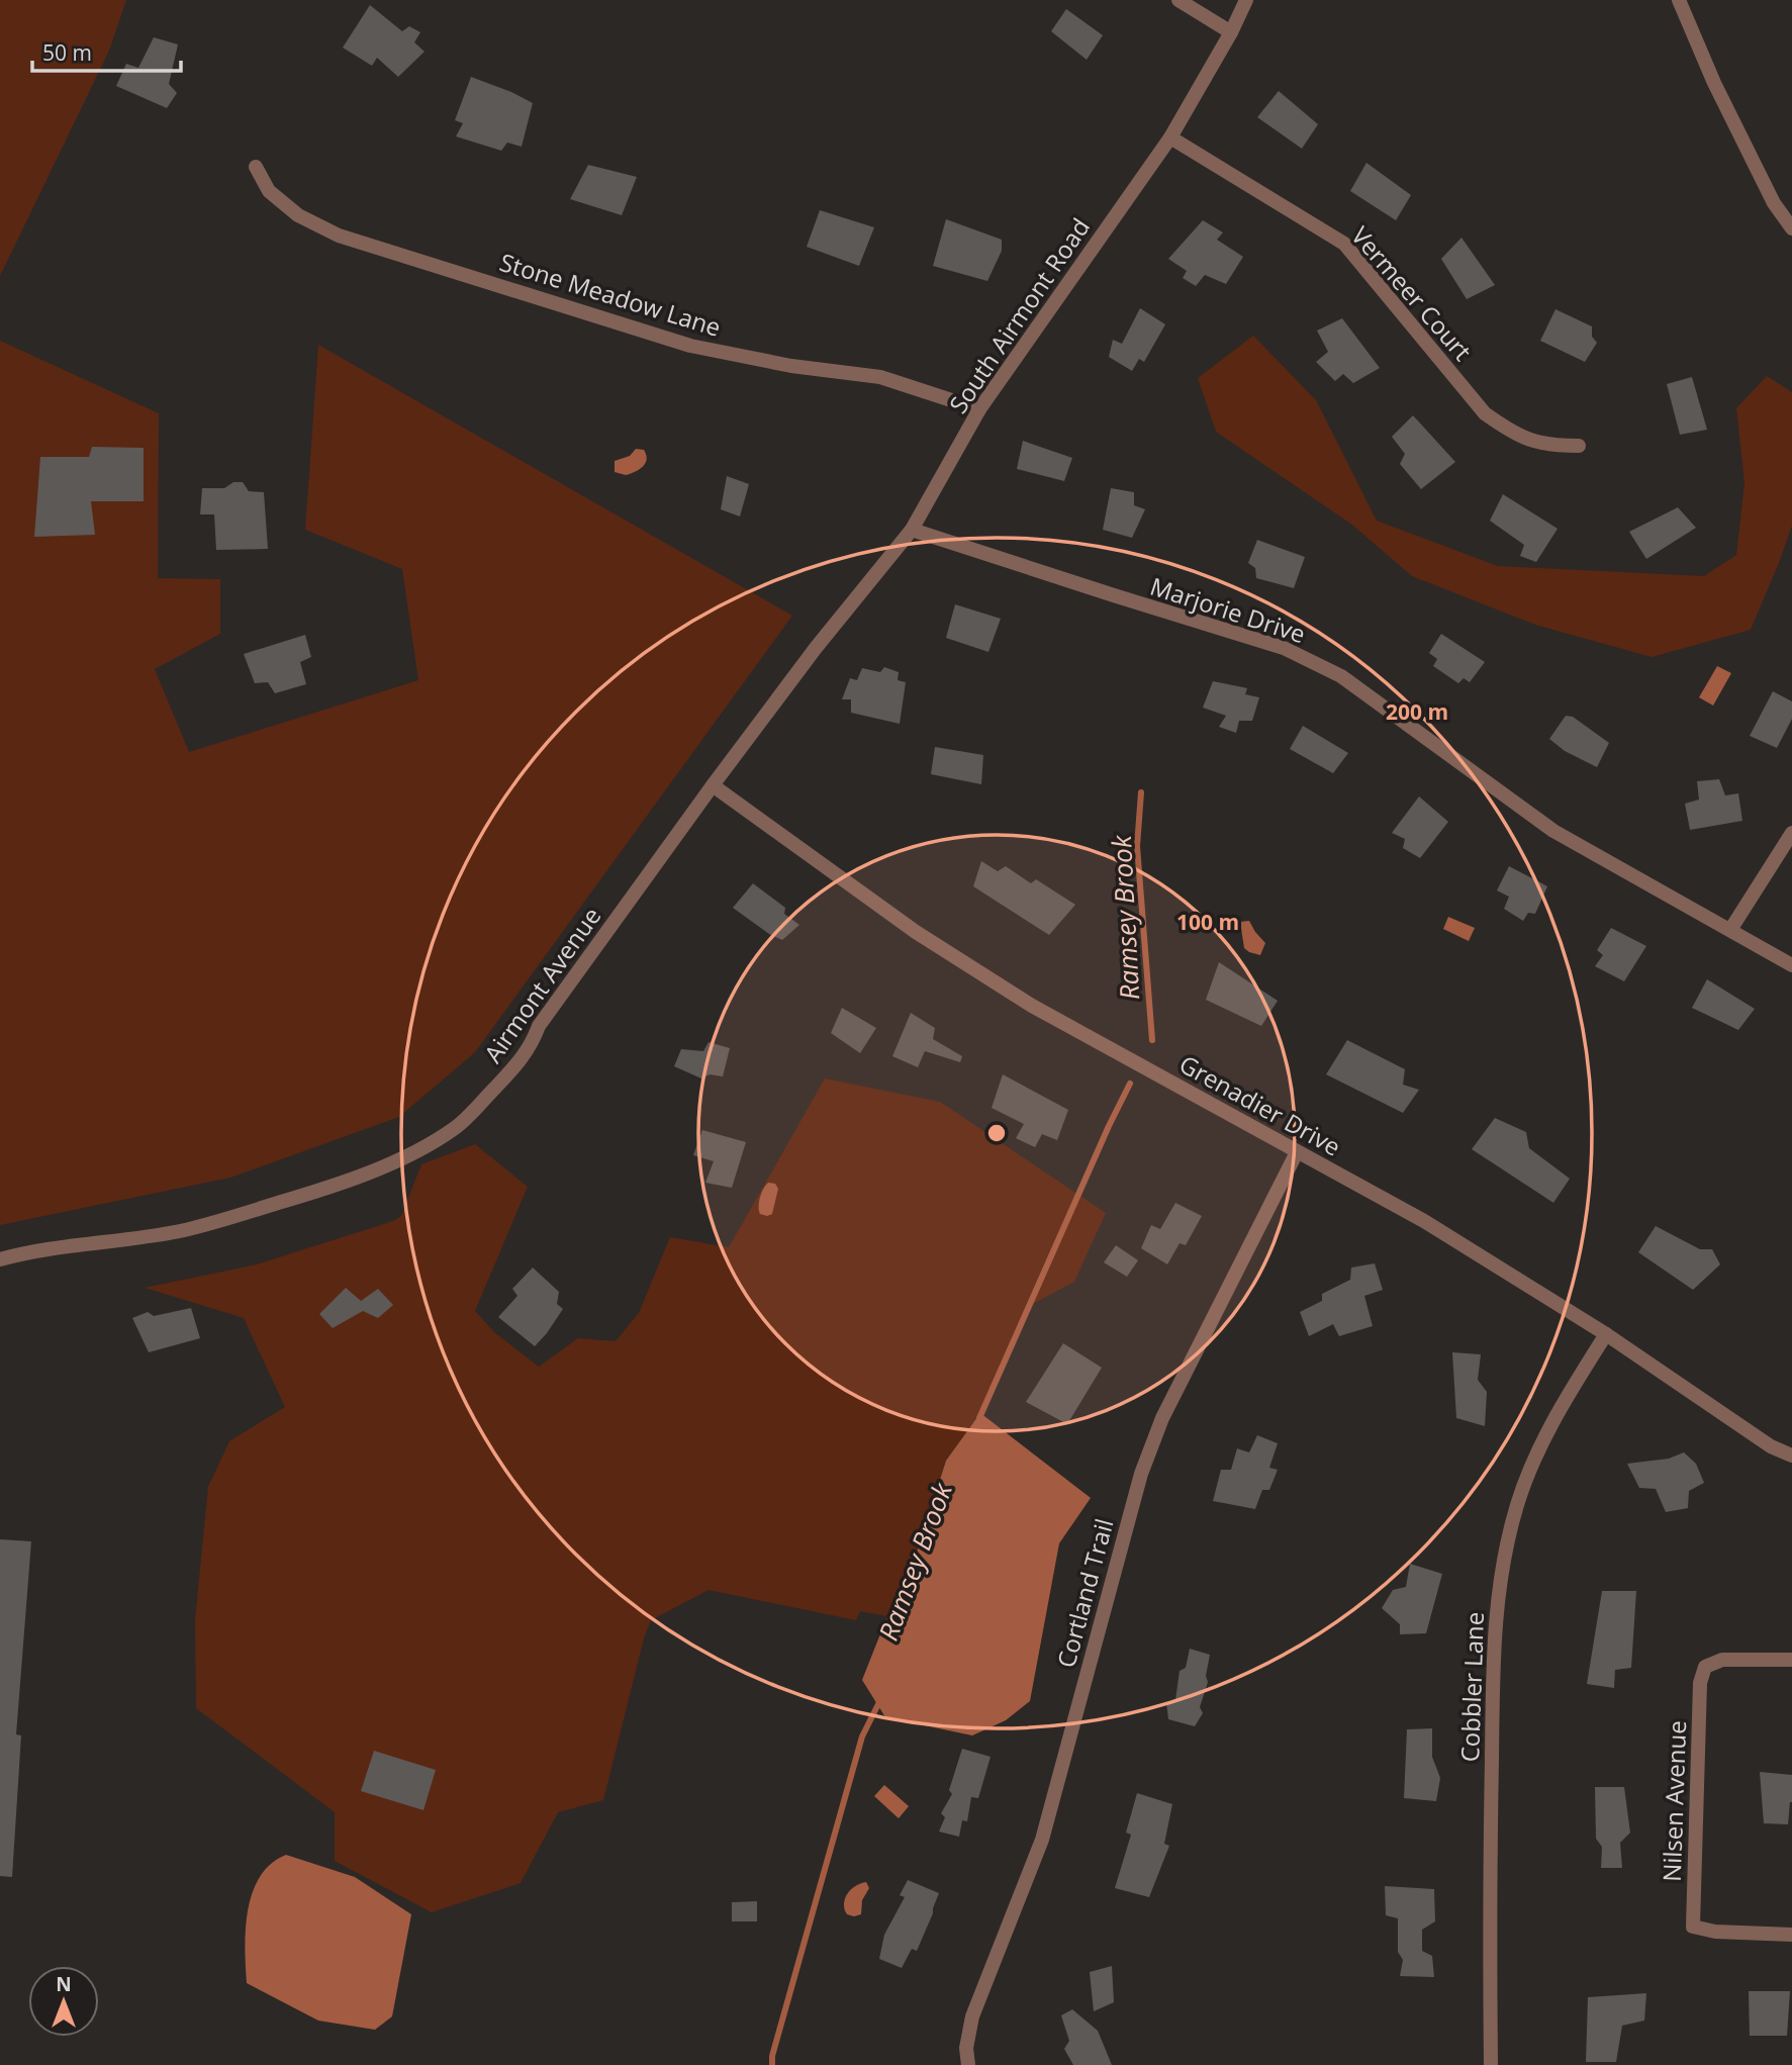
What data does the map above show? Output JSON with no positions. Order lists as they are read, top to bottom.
{
  "streets": {
    "street": [
      "Vermeer Court",
      "Stone Meadow Lane",
      "South Airmont Road",
      "Marjorie Drive",
      "Airmont Avenue",
      "Grenadier Drive",
      "Cortland Trail",
      "Cobbler Lane",
      "Nilsen Avenue"
    ]
  },
  "crossings": [
    ["Vermeer Court", "South Airmont Road"],
    ["Stone Meadow Lane", "South Airmont Road"],
    ["South Airmont Road", "Marjorie Drive"],
    ["South Airmont Road", "Airmont Avenue"],
    ["Airmont Avenue", "Grenadier Drive"],
    ["Grenadier Drive", "Cortland Trail"],
    ["Grenadier Drive", "Cobbler Lane"]
  ],
  "water": ["Ramsey Brook"],
  "scale_bar": "50 m",
  "north": "top",
  "rings": ["200 m", "100 m"]
}
